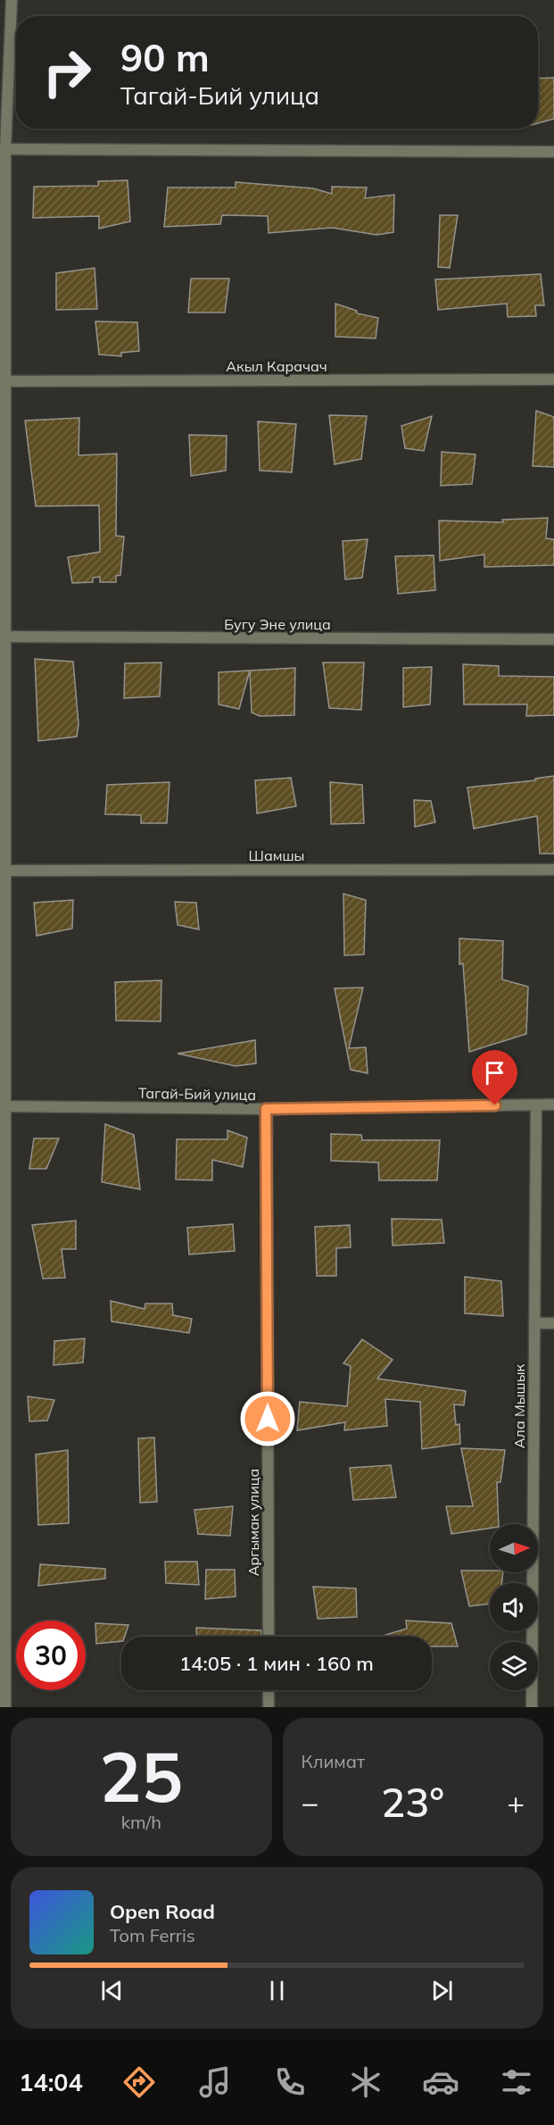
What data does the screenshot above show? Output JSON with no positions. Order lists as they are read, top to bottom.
{
  "streets": {
    "street": [
      "Акыл Карачач",
      "Бугу Эне улица",
      "Шамшы",
      "Тагай-Бий улица",
      "Ала Мышык",
      "Аргымак улица"
    ]
  },
  "crossings": [
    ["Тагай-Бий улица", "Ала Мышык"],
    ["Тагай-Бий улица", "Аргымак улица"]
  ],
  "north": "right",
  "page": {
    "turn": ["90 m", "Тагай-Бий улица"],
    "limit": "30",
    "trip": "14:05 · 1 мин · 160 m",
    "tile": [
      ["25", "km/h"],
      "Климат"
    ],
    "heat": ["−", "23°", "+"],
    "song": ["Open Road", "Tom Ferris"],
    "tabs": "14:04"
  }
}
